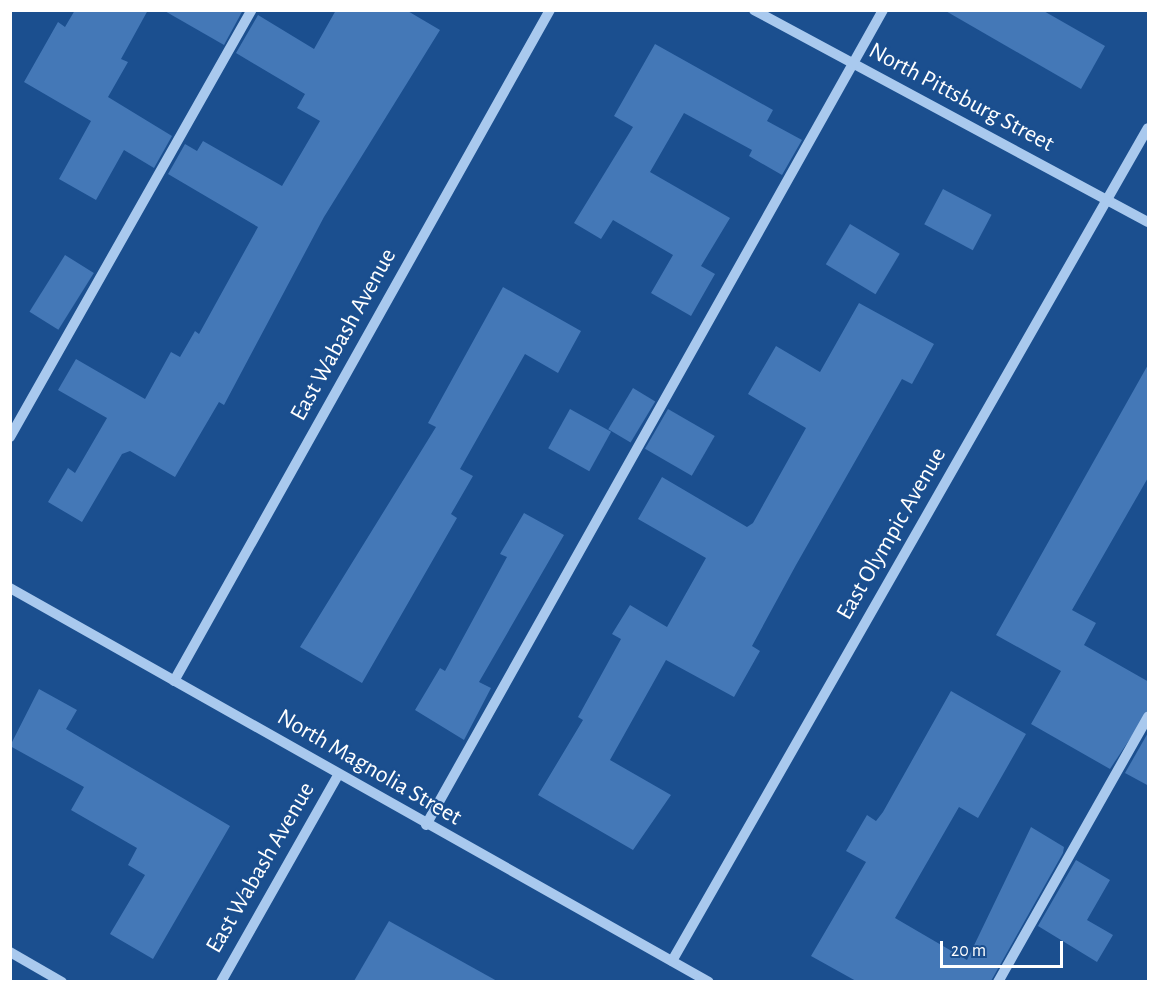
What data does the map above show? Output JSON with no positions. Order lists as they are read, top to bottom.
{
  "streets": {
    "street": [
      "North Pittsburg Street",
      "East Wabash Avenue",
      "East Olympic Avenue",
      "North Magnolia Street"
    ]
  },
  "crossings": [
    ["North Pittsburg Street", "East Olympic Avenue"],
    ["East Wabash Avenue", "North Magnolia Street"],
    ["East Olympic Avenue", "North Magnolia Street"]
  ],
  "scale_bar": "20 m"
}
